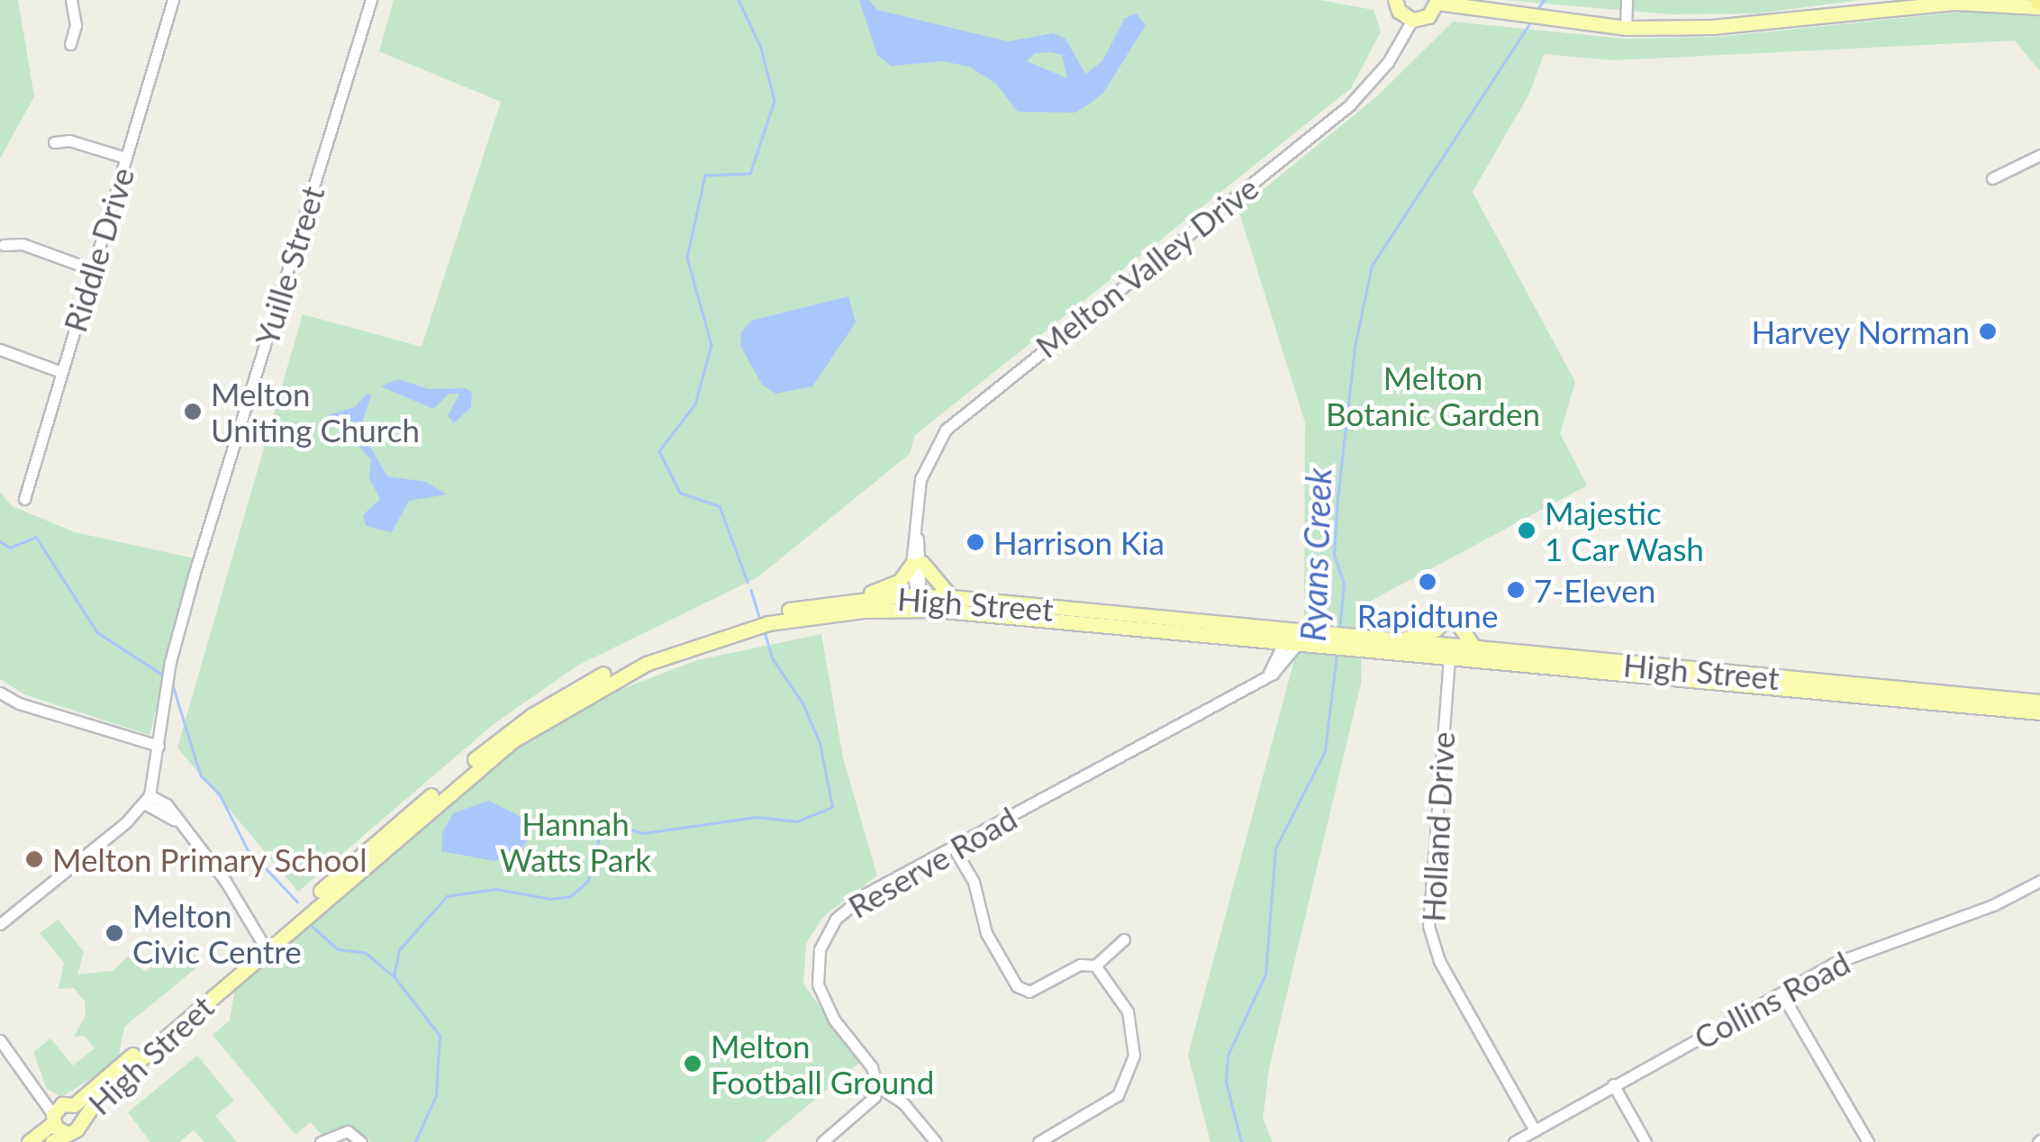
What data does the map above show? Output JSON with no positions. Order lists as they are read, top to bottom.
{
  "streets": {
    "main road": ["High Street"],
    "street": [
      "Riddle Drive",
      "Yuille Street",
      "Melton Valley Drive",
      "Holland Drive",
      "Reserve Road",
      "Collins Road"
    ]
  },
  "crossings": [
    ["Melton Valley Drive", "High Street"],
    ["High Street", "Holland Drive"],
    ["High Street", "Reserve Road"],
    ["Holland Drive", "Collins Road"]
  ],
  "water": ["Ryans Creek"],
  "parks": ["Melton Botanic Garden", "Hannah Watts Park"],
  "places": [
    "Harvey Norman",
    "Melton Uniting Church",
    "Majestic 1 Car Wash",
    "Harrison Kia",
    "Rapidtune",
    "7-Eleven",
    "Melton Primary School",
    "Melton Civic Centre",
    "Melton Football Ground"
  ]
}
